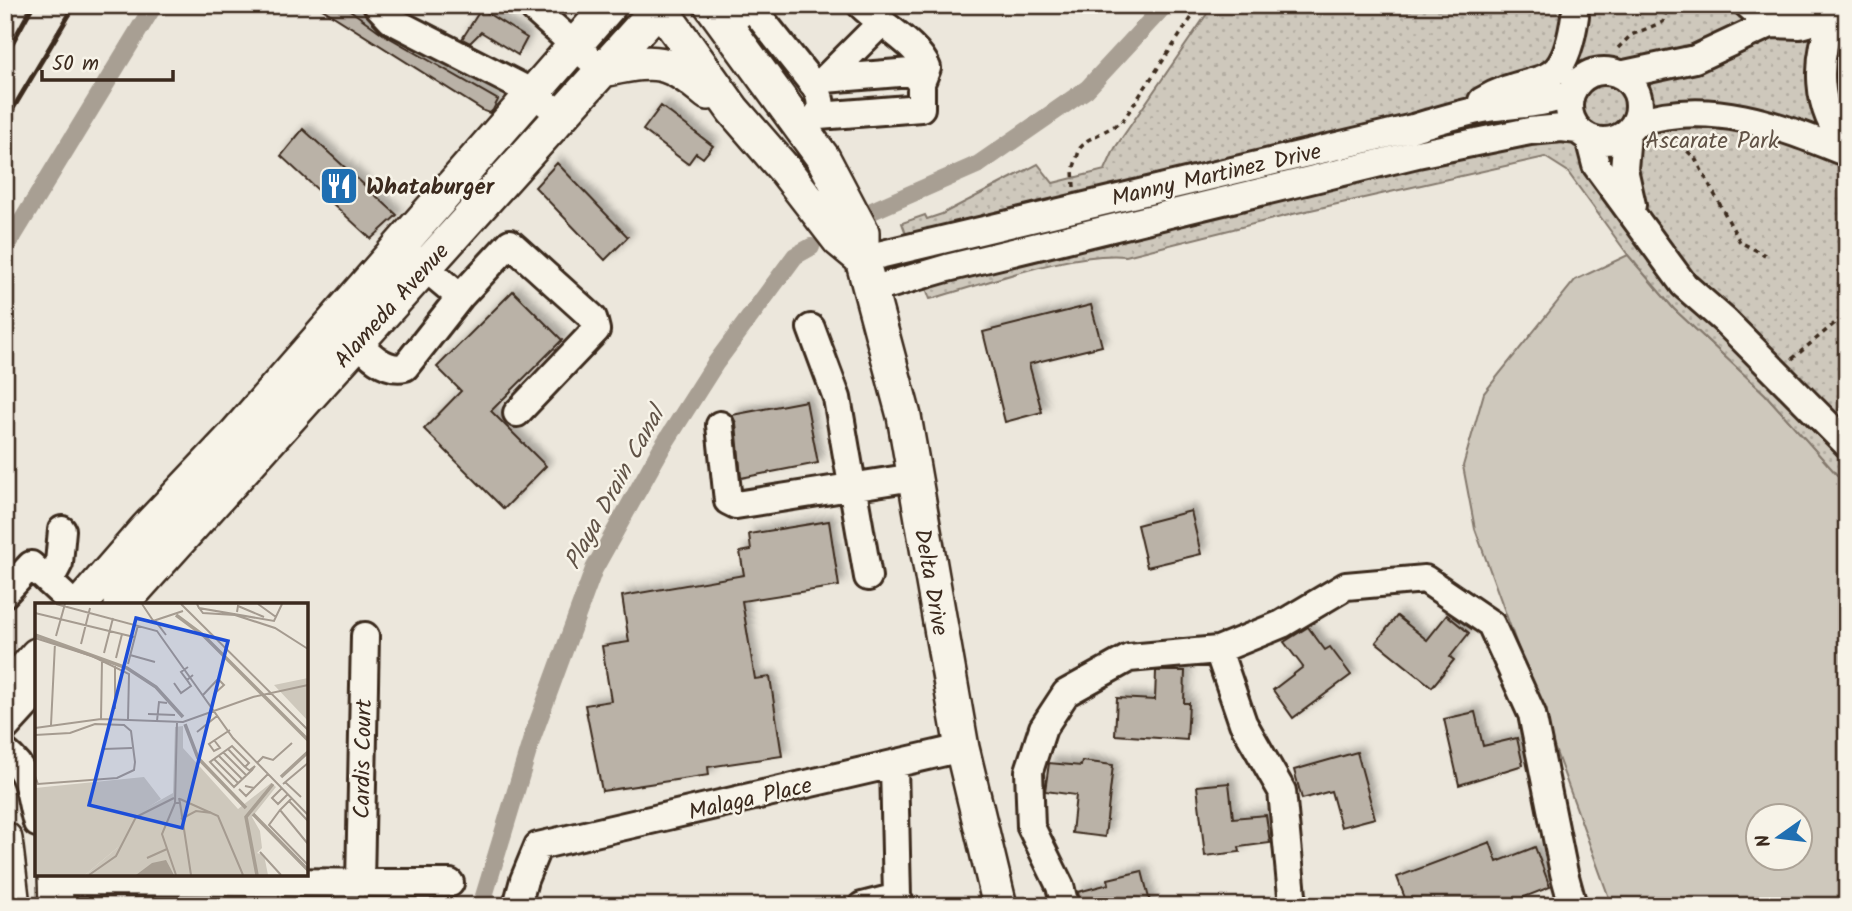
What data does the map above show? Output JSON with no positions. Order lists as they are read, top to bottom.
{
  "streets": {
    "main road": ["Alameda Avenue", "Delta Drive"],
    "street": ["Manny Martinez Drive", "Cardis Court", "Malaga Place"]
  },
  "crossings": [
    ["Manny Martinez Drive", "Delta Drive"],
    ["Delta Drive", "Malaga Place"]
  ],
  "water": ["Playa Drain Canal"],
  "parks": ["Ascarate Park"],
  "places": {
    "restaurant": ["Whataburger"]
  },
  "scale_bar": "50 m",
  "north": "left"
}
